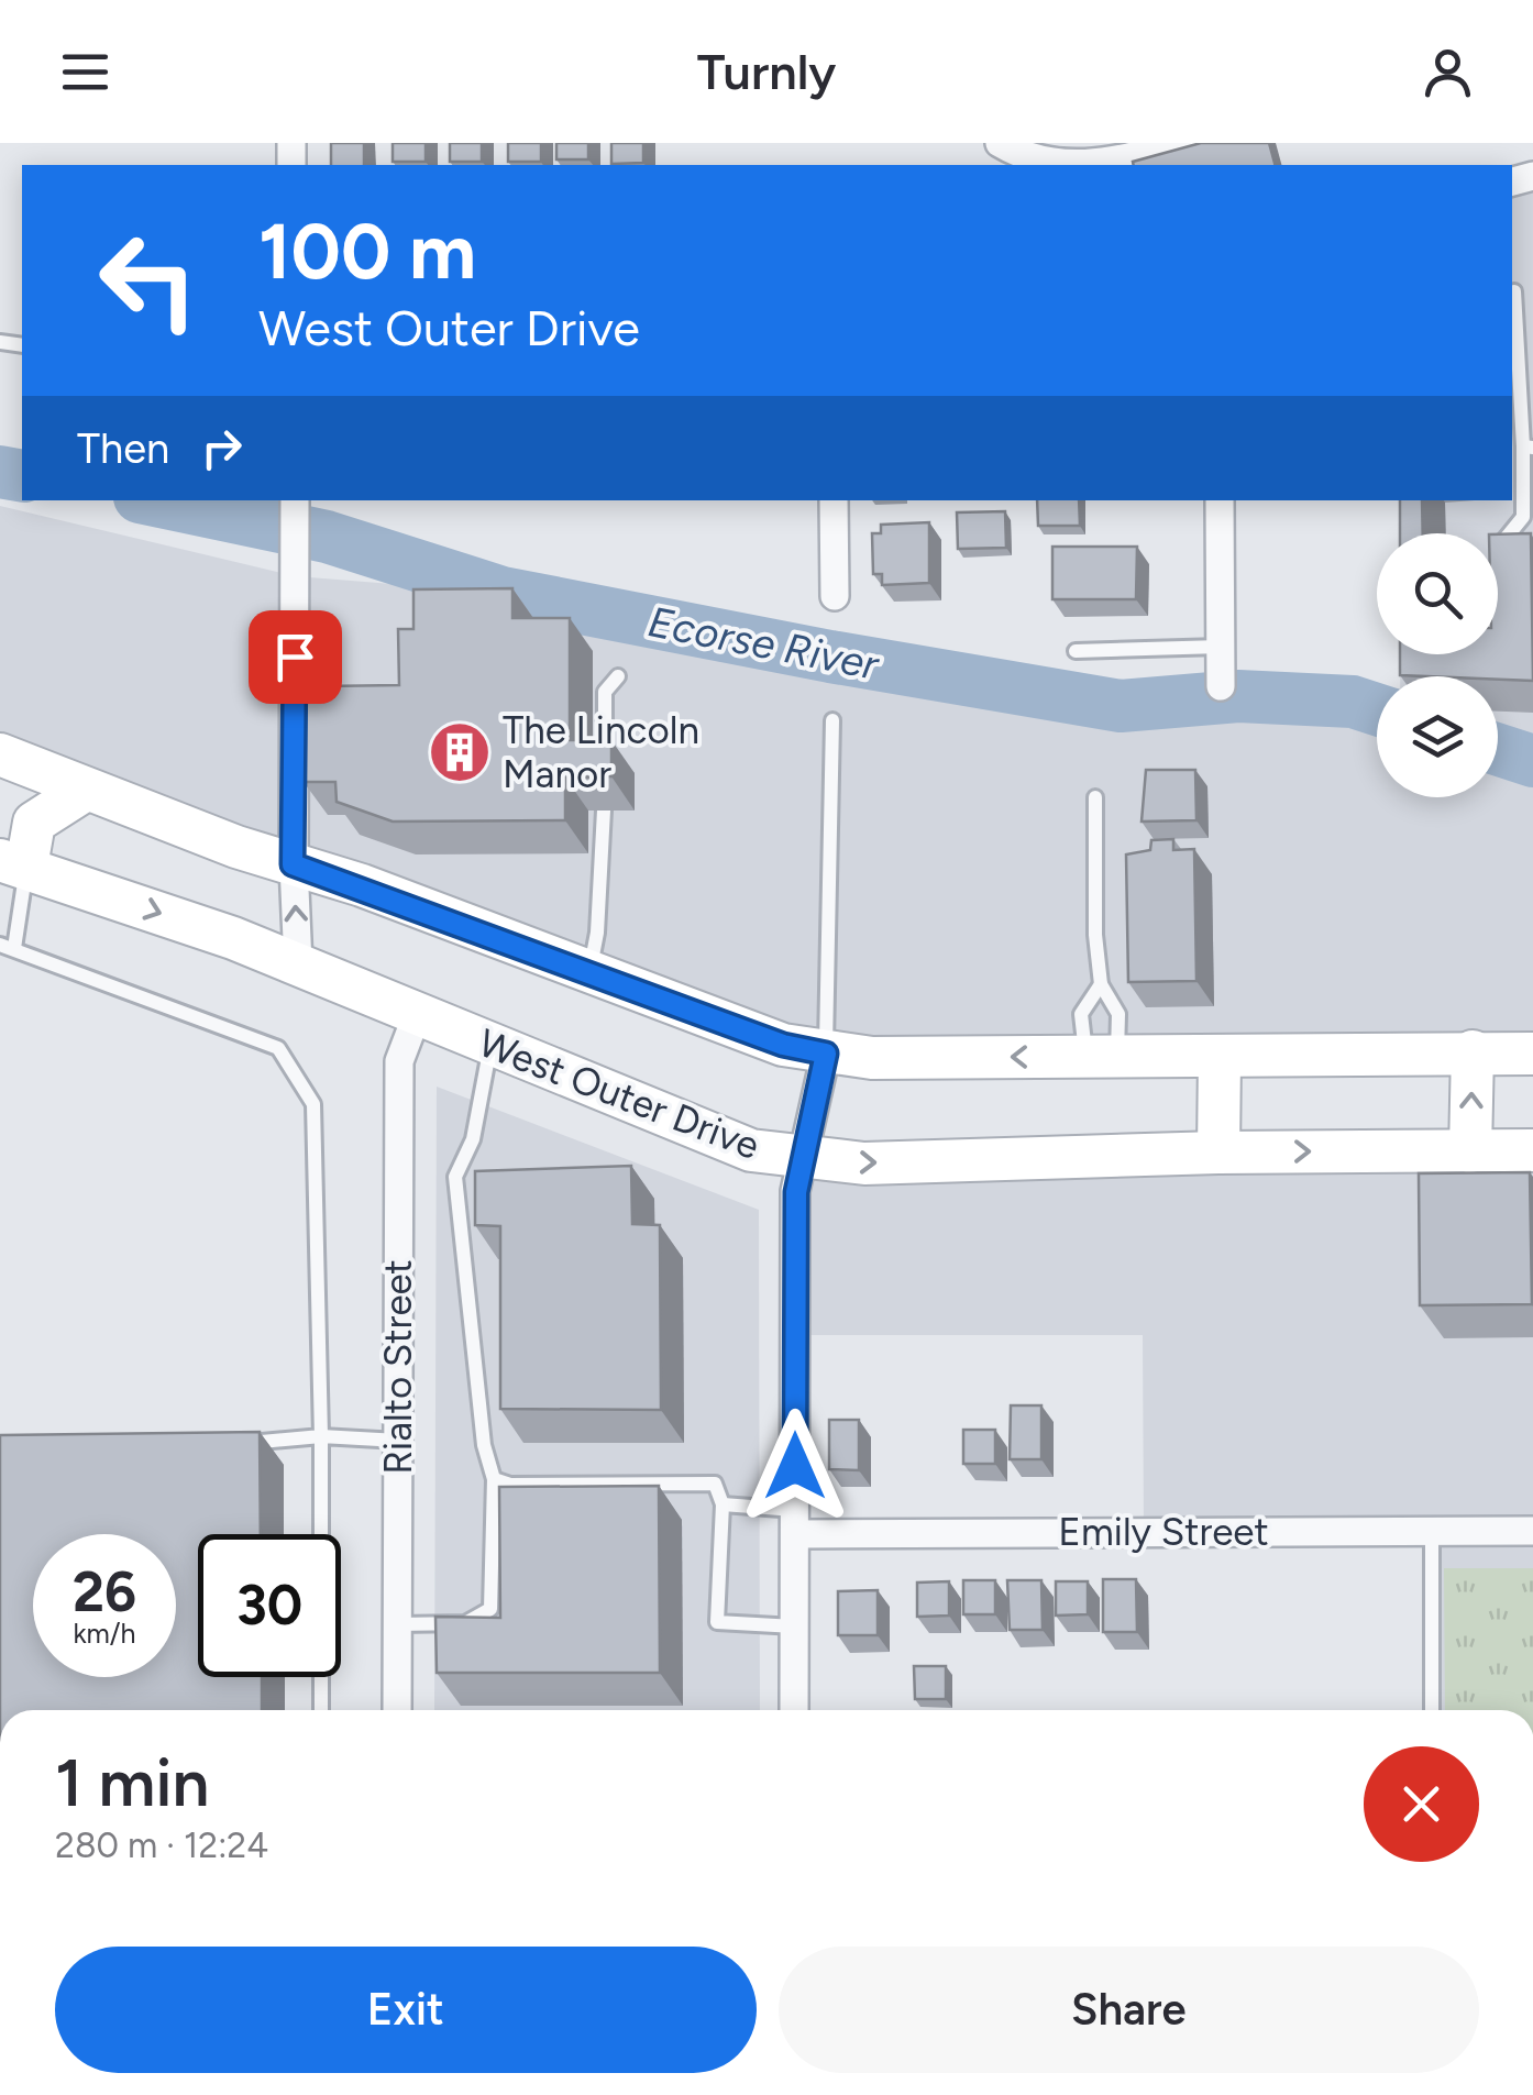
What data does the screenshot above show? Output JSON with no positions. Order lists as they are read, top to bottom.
{
  "streets": {
    "main road": ["West Outer Drive"],
    "street": ["Rialto Street", "Emily Street"]
  },
  "crossings": [
    ["West Outer Drive", "Rialto Street"]
  ],
  "water": ["Ecorse River"],
  "places": {
    "building": ["The Lincoln Manor"]
  },
  "page": {
    "header": "Turnly",
    "turn": ["100 m", "West Outer Drive"],
    "then": "Then",
    "speed": "26 km/h",
    "limit": "30",
    "heading": ["1 min", "280 m · 12:24"],
    "buttons": ["Exit", "Share"]
  }
}
